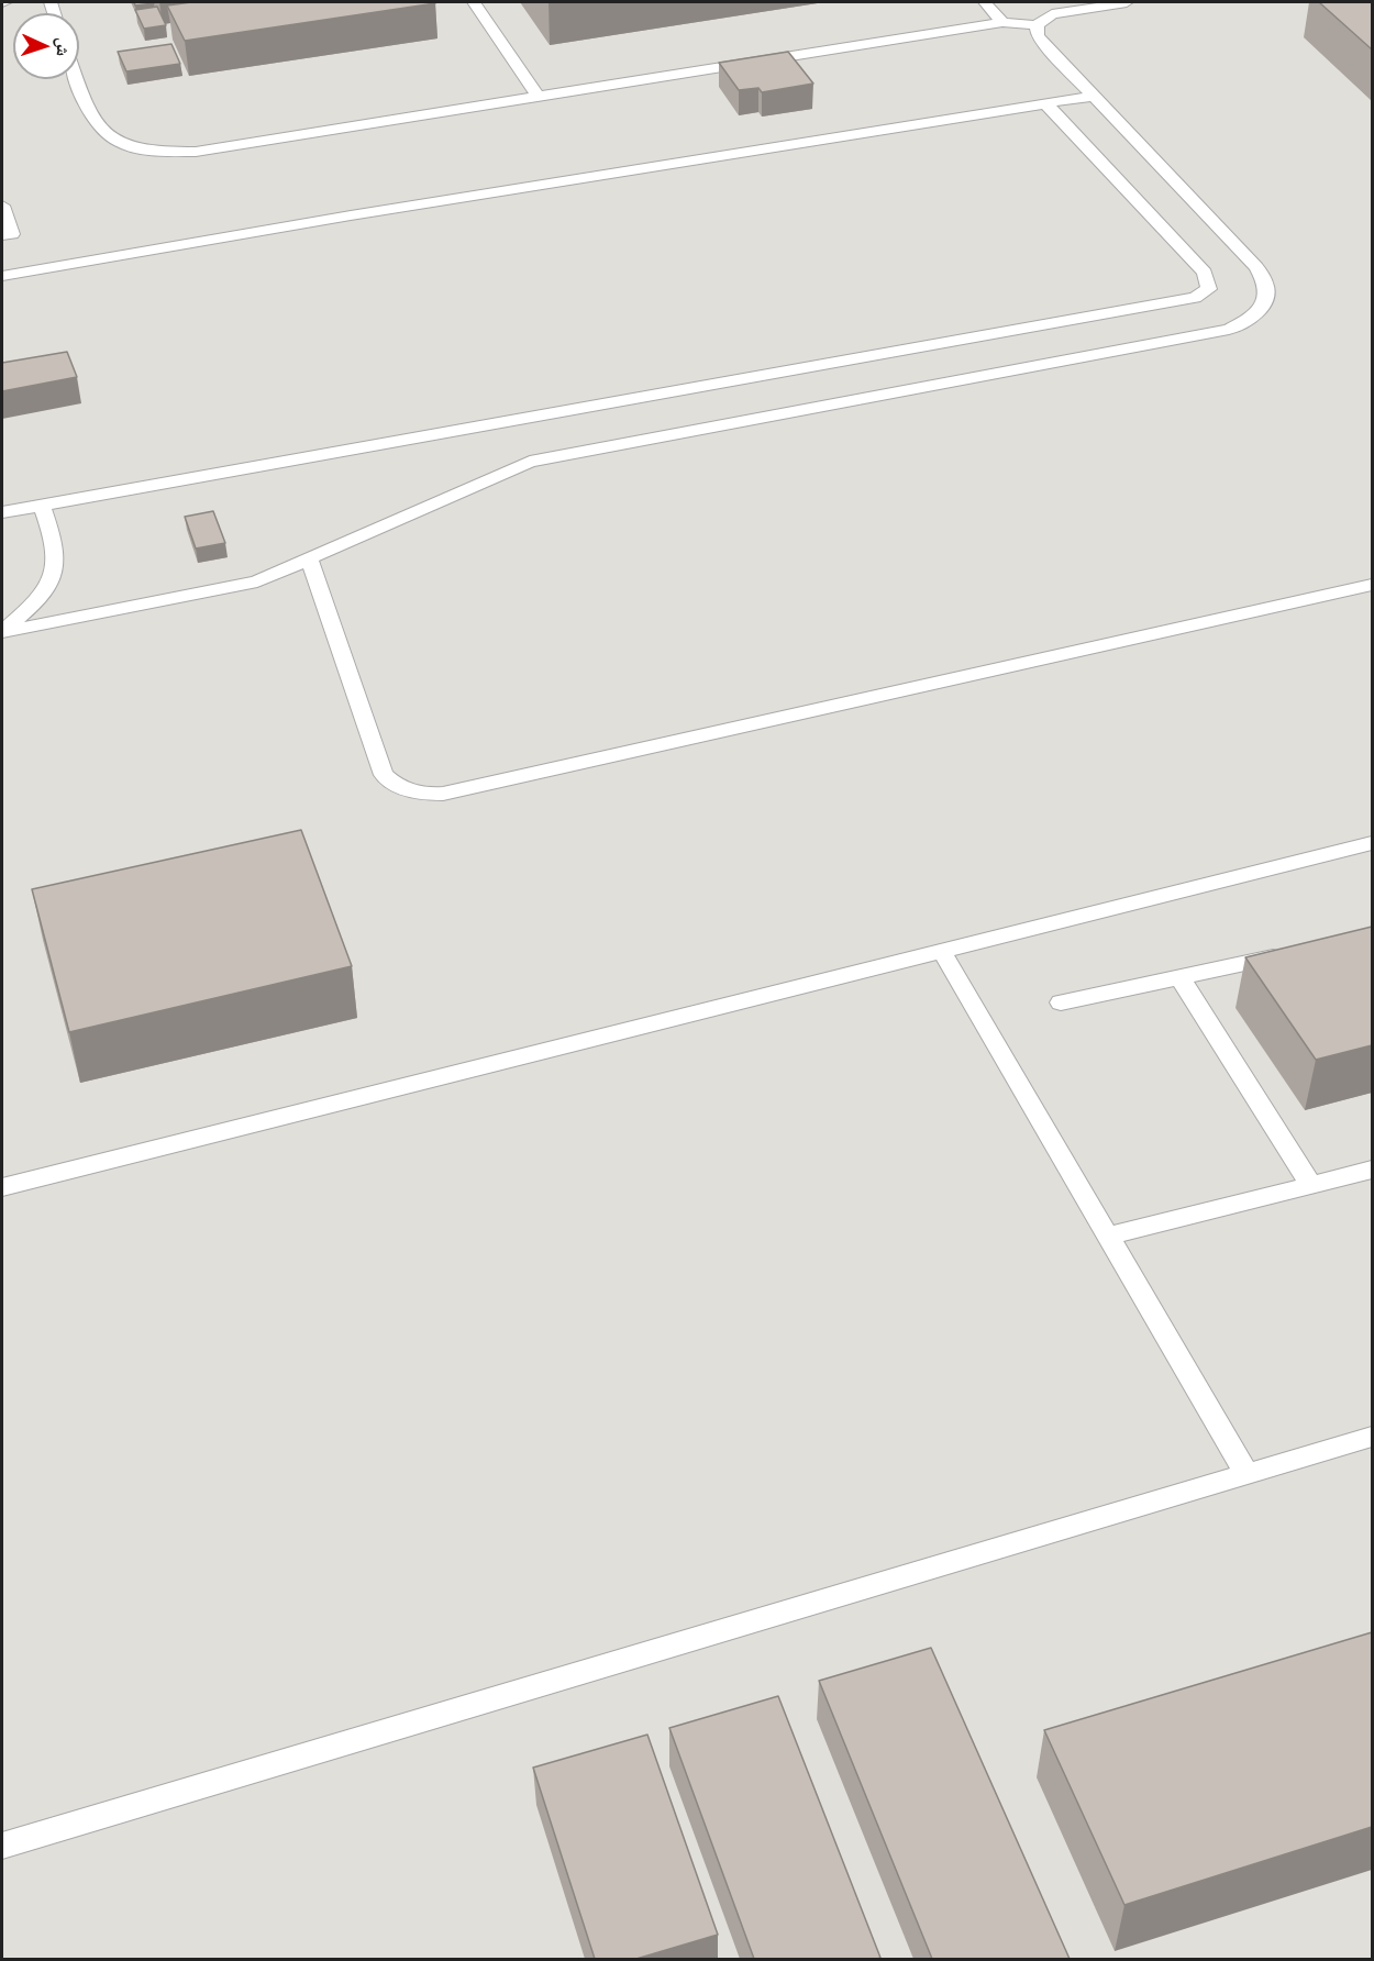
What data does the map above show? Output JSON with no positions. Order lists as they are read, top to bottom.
{
  "north": "right"
}
